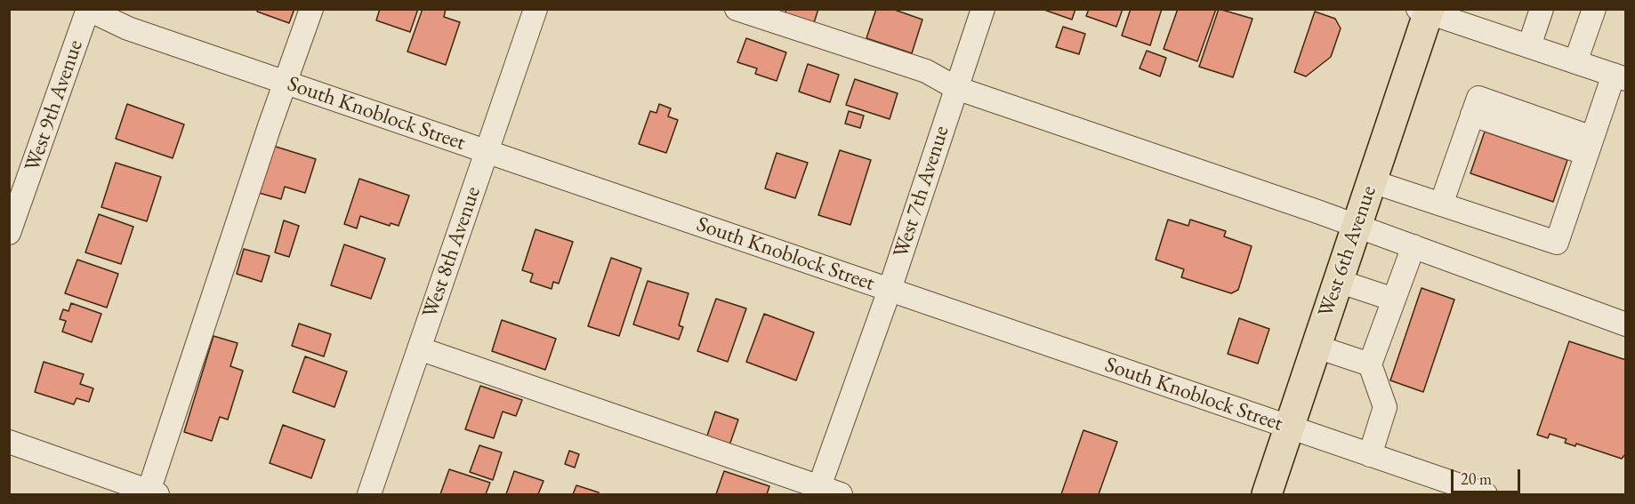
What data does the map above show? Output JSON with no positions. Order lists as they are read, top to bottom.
{
  "streets": {
    "highway": ["West 6th Avenue"],
    "street": [
      "West 9th Avenue",
      "South Knoblock Street",
      "West 7th Avenue",
      "West 8th Avenue"
    ]
  },
  "crossings": [
    ["West 9th Avenue", "South Knoblock Street"],
    ["South Knoblock Street", "West 7th Avenue"],
    ["South Knoblock Street", "West 6th Avenue"],
    ["South Knoblock Street", "West 8th Avenue"]
  ],
  "scale_bar": "20 m"
}
